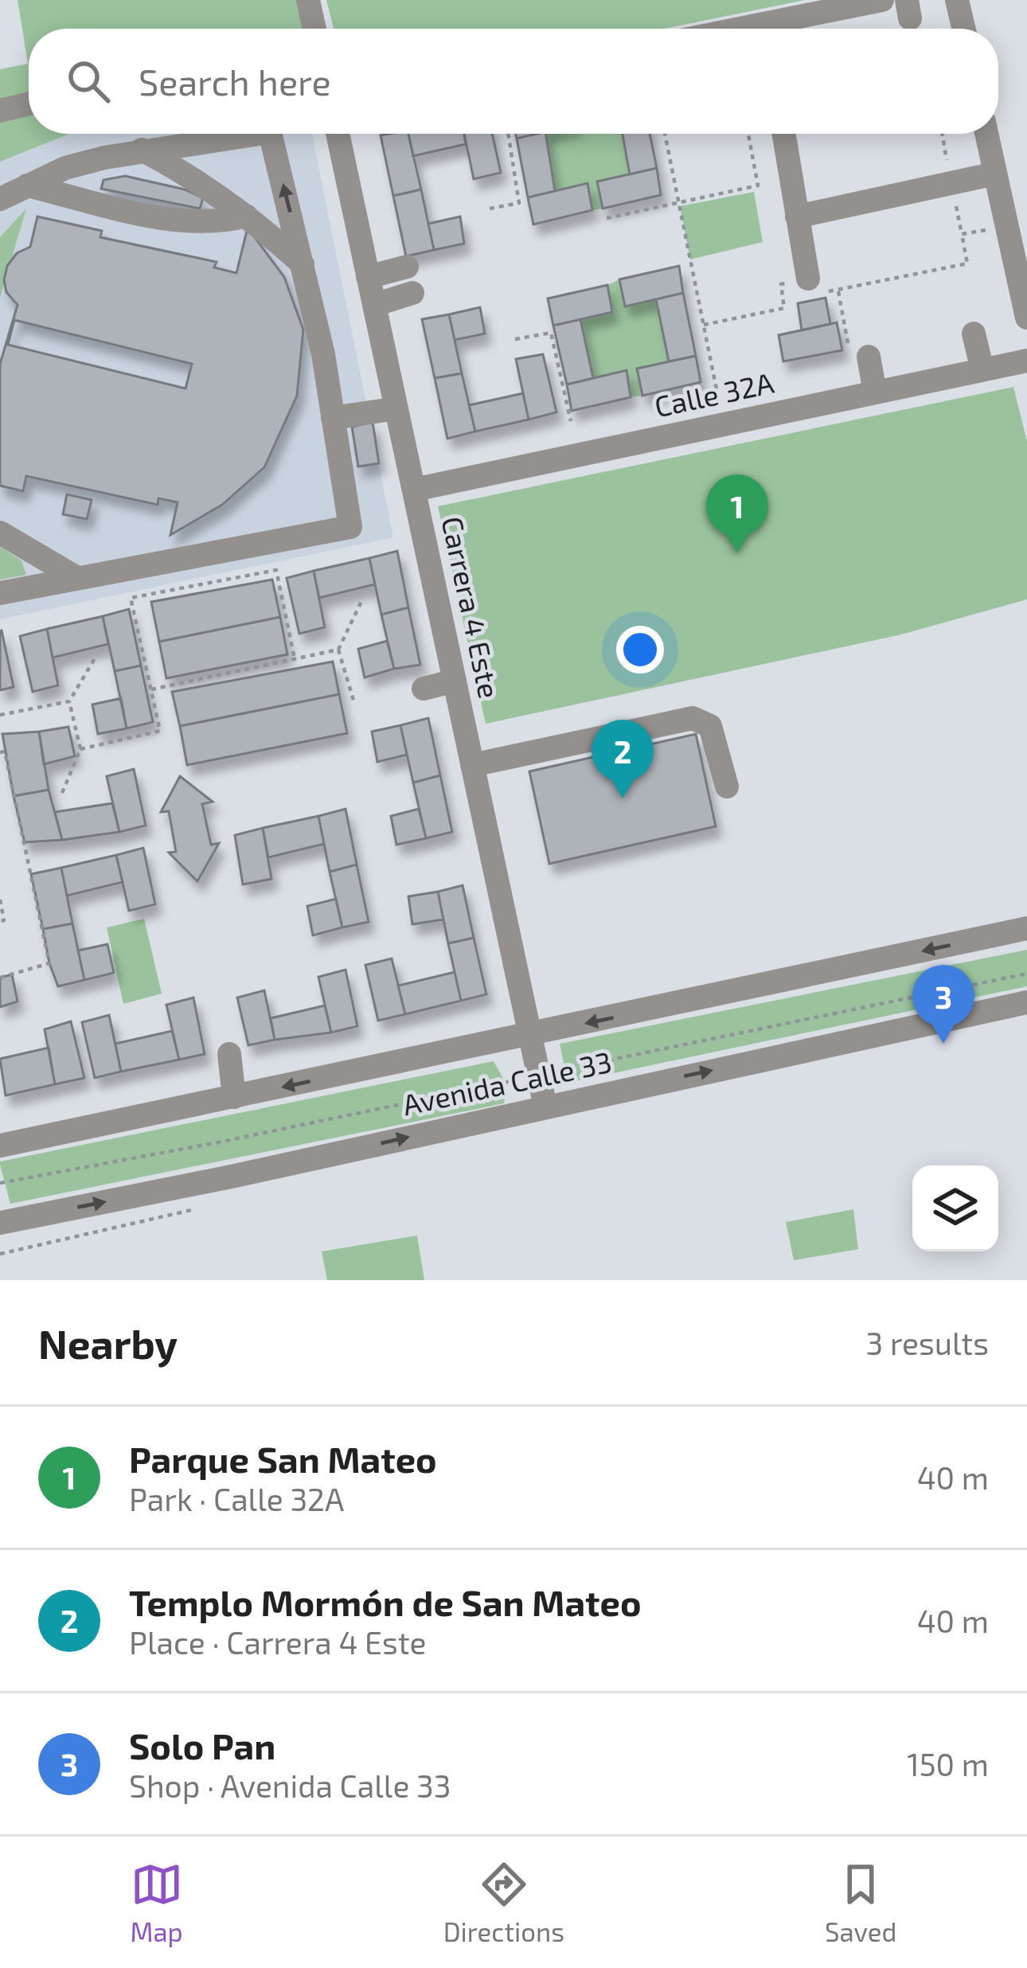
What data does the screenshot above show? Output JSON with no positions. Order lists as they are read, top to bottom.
{
  "streets": {
    "street": ["Calle 32A", "Carrera 4 Este", "Avenida Calle 33"]
  },
  "crossings": [
    ["Calle 32A", "Carrera 4 Este"],
    ["Carrera 4 Este", "Avenida Calle 33"]
  ],
  "page": {
    "search": "Search here",
    "pins": ["1", "2", "3"],
    "heading": ["Nearby", "3 results"],
    "list": [
      {
        "mark": "1",
        "name": "Parque San Mateo",
        "note": "Park · Calle 32A",
        "value": "40 m"
      },
      {
        "mark": "2",
        "name": "Templo Mormón de San Mateo",
        "note": "Place · Carrera 4 Este",
        "value": "40 m"
      },
      {
        "mark": "3",
        "name": "Solo Pan",
        "note": "Shop · Avenida Calle 33",
        "value": "150 m"
      }
    ],
    "nav": ["Map", "Directions", "Saved"]
  }
}
